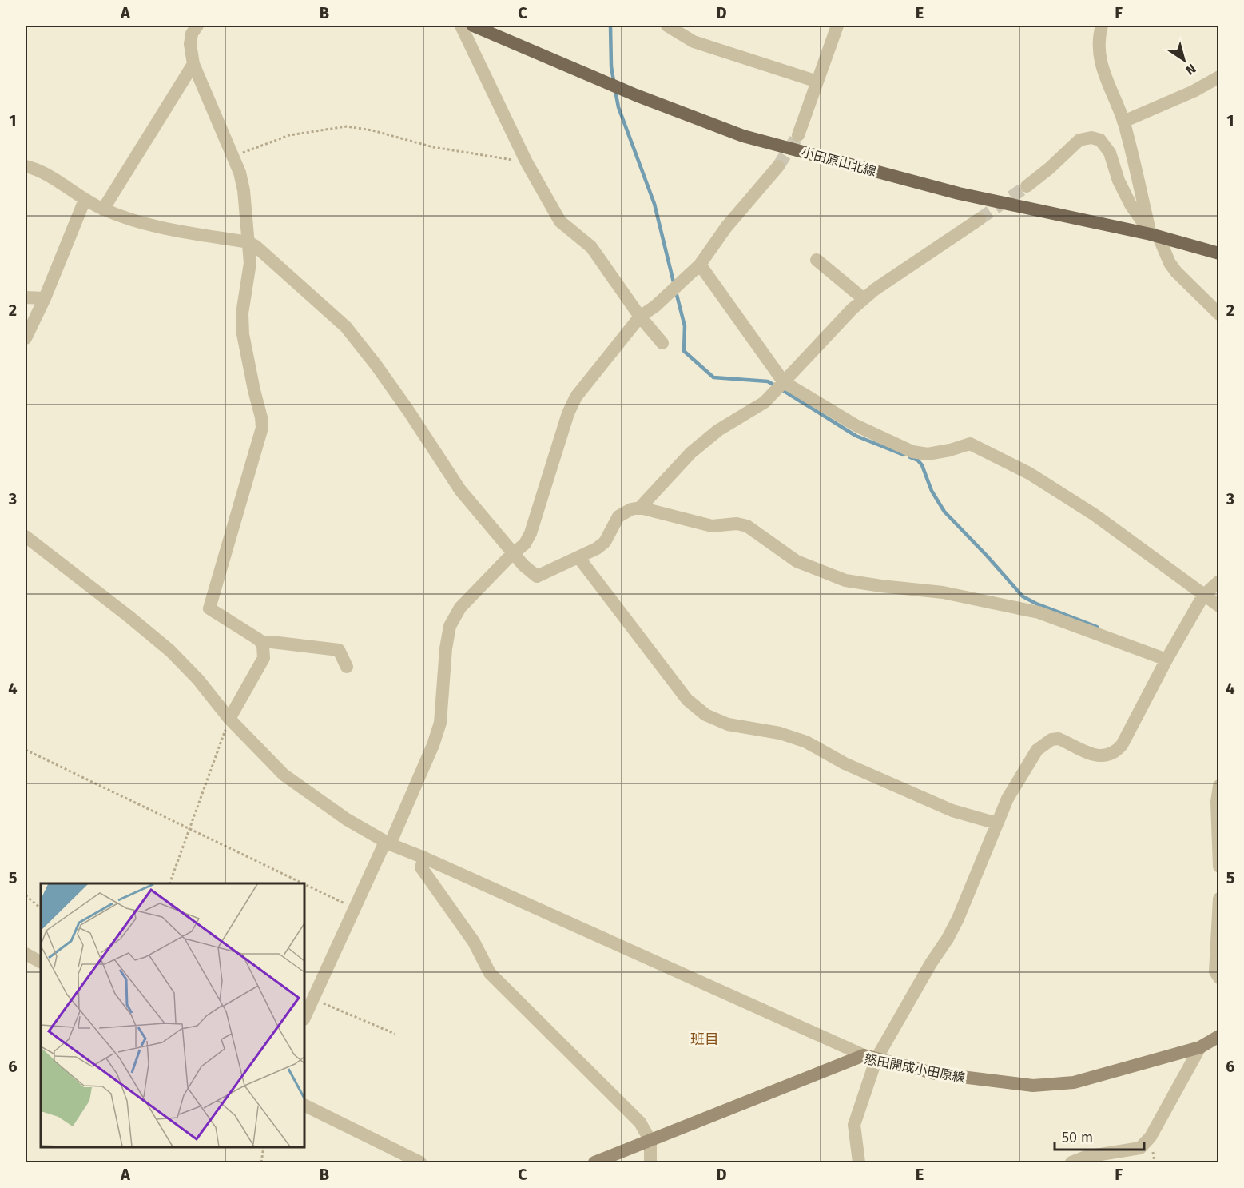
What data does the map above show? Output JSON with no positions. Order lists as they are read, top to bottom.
{
  "streets": {
    "main road": ["小田原山北線", "怒田開成小田原線"]
  },
  "districts": ["班目"],
  "scale_bar": "50 m",
  "north": "bottom right",
  "grid": {
    "columns": [
      "A",
      "B",
      "C",
      "D",
      "E",
      "F"
    ],
    "rows": [
      "1",
      "2",
      "3",
      "4",
      "5",
      "6"
    ]
  }
}
